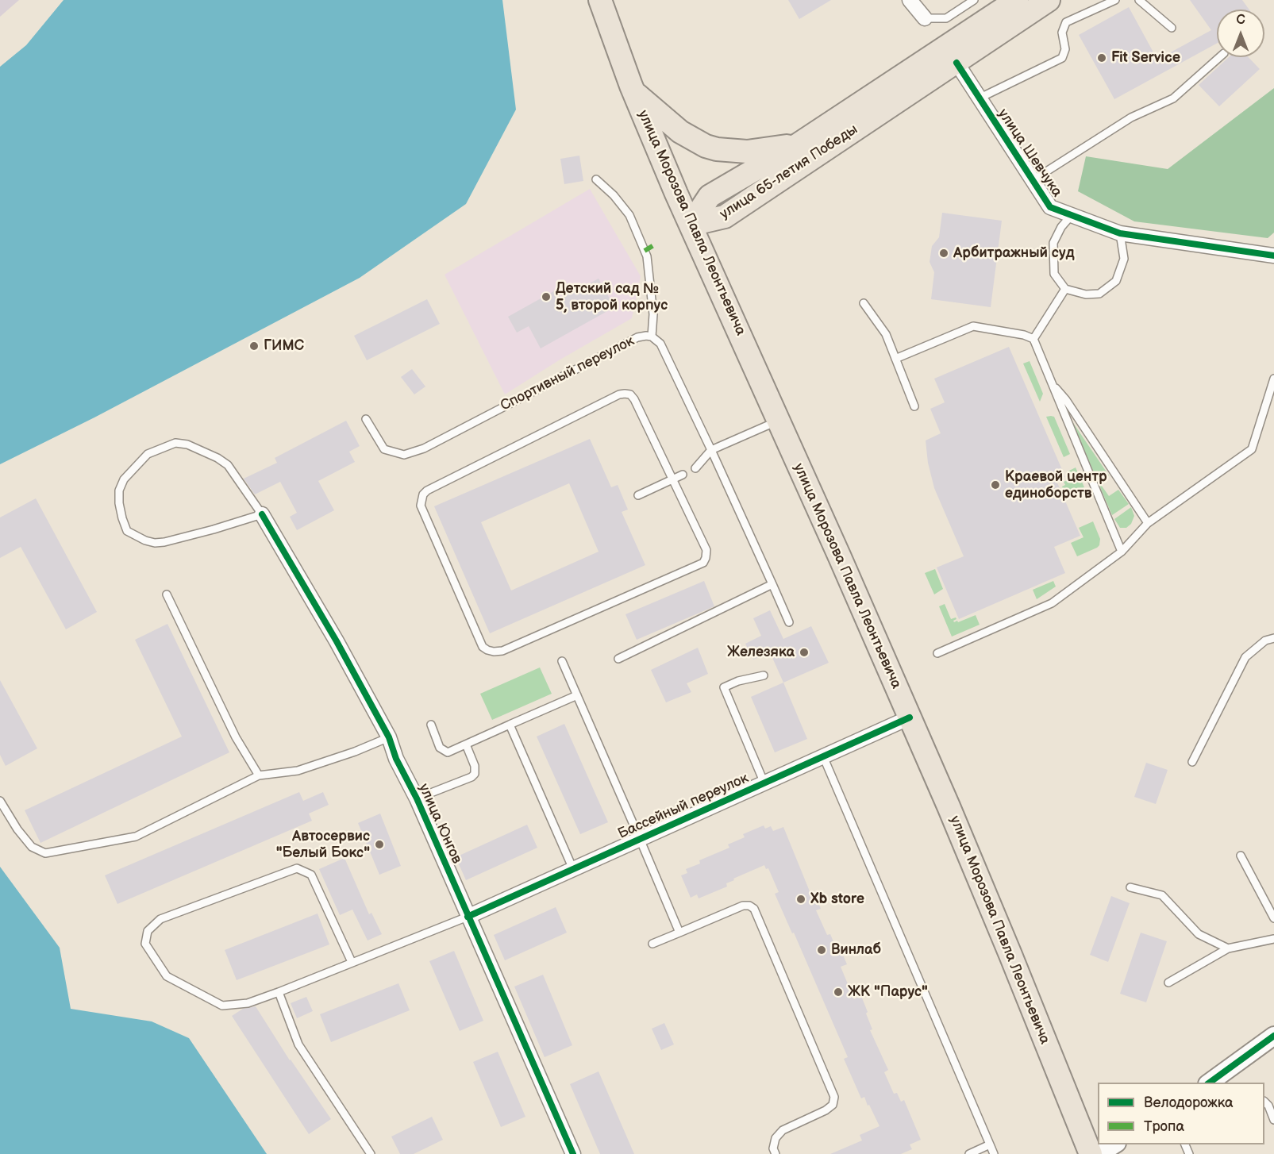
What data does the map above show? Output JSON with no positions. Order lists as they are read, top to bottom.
{
  "streets": {
    "main road": ["улица 65-летия Победы", "улица Морозова Павла Леонтьевича"],
    "street": ["улица Шевчука", "Бассейный переулок", "улица Юнгов"],
    "lane": ["Спортивный переулок"]
  },
  "crossings": [
    ["улица Шевчука", "улица 65-летия Победы"],
    ["улица 65-летия Победы", "улица Морозова Павла Леонтьевича"],
    ["улица Морозова Павла Леонтьевича", "Бассейный переулок"],
    ["Бассейный переулок", "улица Юнгов"]
  ],
  "places": [
    "Fit Service",
    "Арбитражный суд",
    "Детский сад № 5, второй корпус",
    "ГИМС",
    "Краевой центр единоборств",
    "Железяка",
    "Автосервис \"Белый Бокс\"",
    "Xb store",
    "Винлаб",
    "ЖК \"Парус\""
  ],
  "legend": ["Велодорожка", "Тропа"],
  "north": "top"
}
